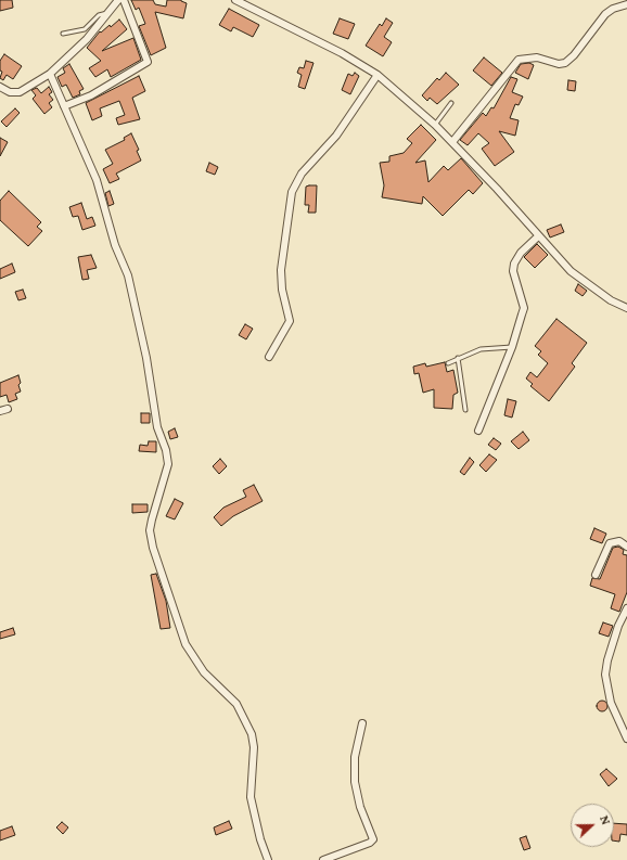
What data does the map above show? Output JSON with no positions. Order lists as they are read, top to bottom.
{
  "north": "right"
}
